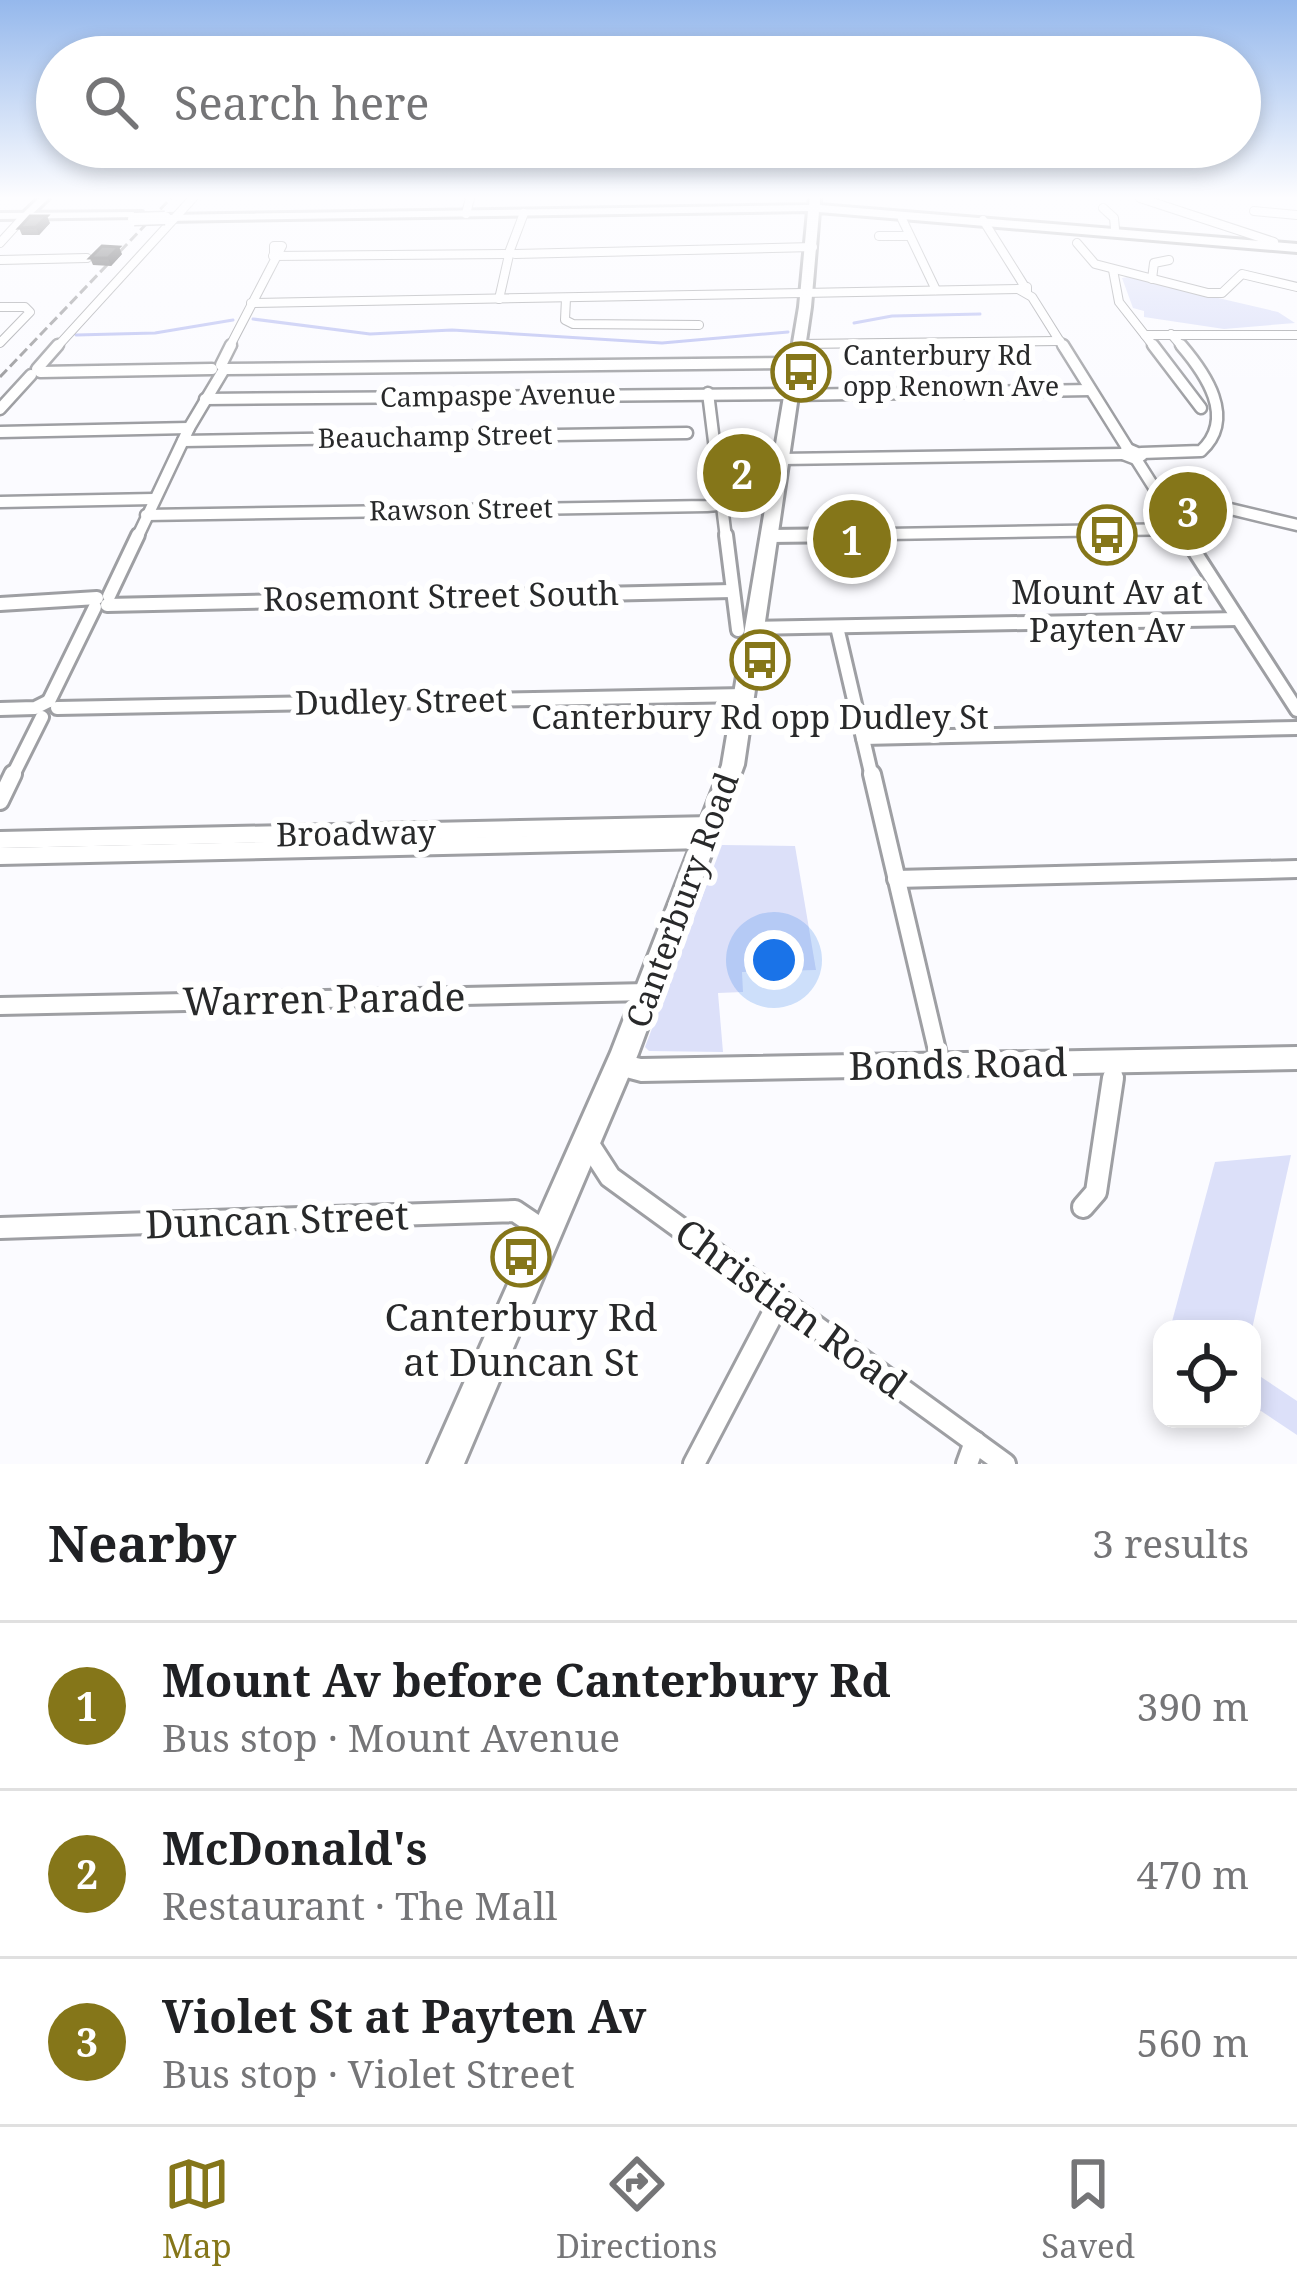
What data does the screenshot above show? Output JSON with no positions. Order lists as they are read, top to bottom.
{
  "streets": {
    "highway": ["Canterbury Road"],
    "main road": ["Bonds Road"],
    "street": [
      "Campaspe Avenue",
      "Beauchamp Street",
      "Rawson Street",
      "Rosemont Street South",
      "Dudley Street",
      "Broadway",
      "Warren Parade",
      "Duncan Street",
      "Christian Road"
    ]
  },
  "crossings": [
    ["Campaspe Avenue", "Canterbury Road"],
    ["Rawson Street", "Canterbury Road"],
    ["Dudley Street", "Canterbury Road"],
    ["Broadway", "Canterbury Road"],
    ["Canterbury Road", "Warren Parade"],
    ["Canterbury Road", "Bonds Road"],
    ["Canterbury Road", "Duncan Street"],
    ["Canterbury Road", "Christian Road"]
  ],
  "places": {
    "bus stop": [
      "Canterbury Rd opp Renown Ave",
      "Mount Av at Payten Av",
      "Canterbury Rd opp Dudley St",
      "Canterbury Rd at Duncan St"
    ]
  },
  "page": {
    "search": "Search here",
    "pins": ["2", "3", "1"],
    "heading": ["Nearby", "3 results"],
    "list": [
      {
        "mark": "1",
        "name": "Mount Av before Canterbury Rd",
        "note": "Bus stop · Mount Avenue",
        "value": "390 m"
      },
      {
        "mark": "2",
        "name": "McDonald's",
        "note": "Restaurant · The Mall",
        "value": "470 m"
      },
      {
        "mark": "3",
        "name": "Violet St at Payten Av",
        "note": "Bus stop · Violet Street",
        "value": "560 m"
      }
    ],
    "nav": ["Map", "Directions", "Saved"]
  }
}
